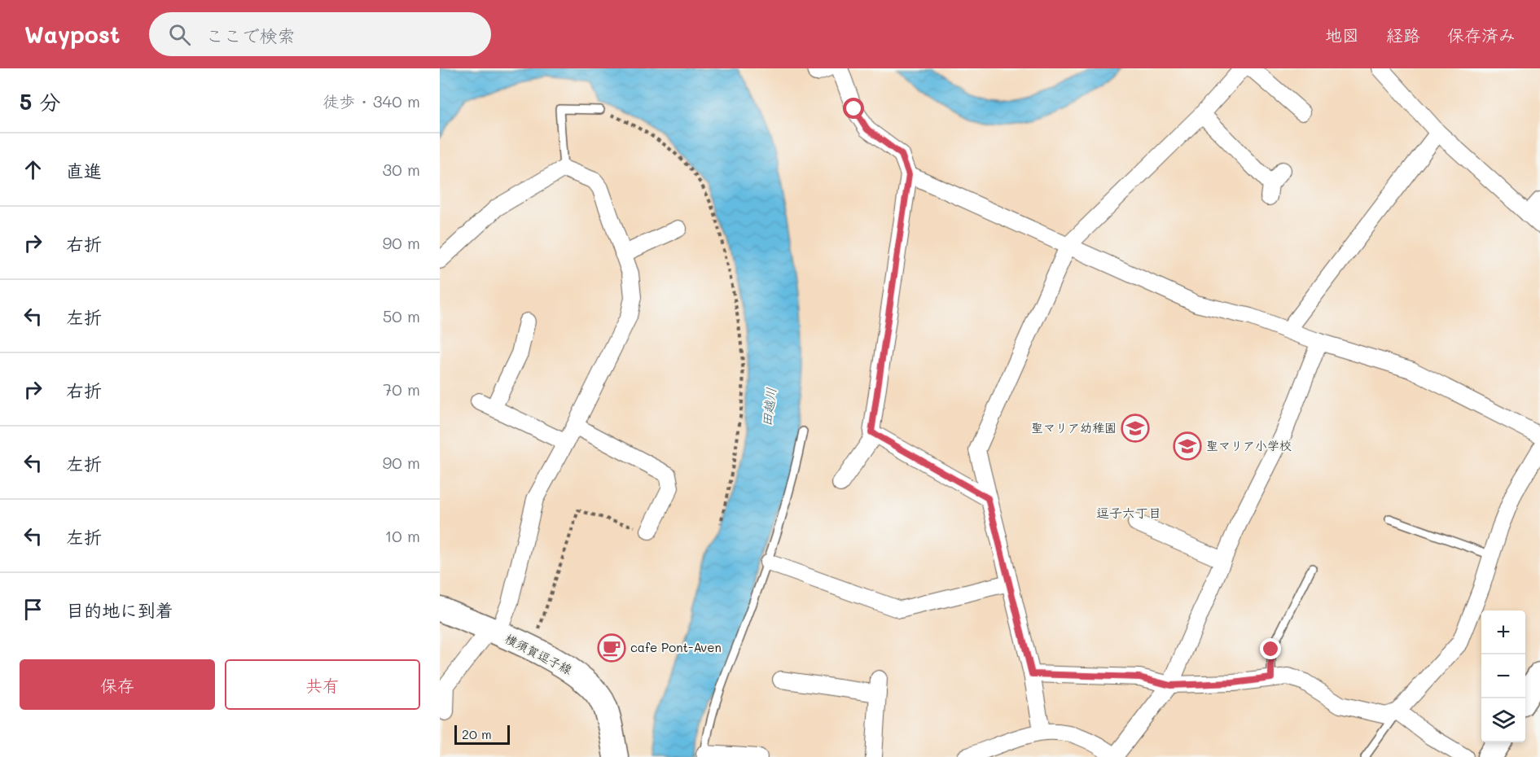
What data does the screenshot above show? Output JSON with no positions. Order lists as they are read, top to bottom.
{
  "streets": {
    "main road": ["横須賀逗子線"]
  },
  "districts": ["逗子六丁目"],
  "water": ["田越川"],
  "places": {
    "school or university": ["聖マリア幼稚園", "聖マリア小学校"],
    "cafe": ["cafe Pont-Aven"]
  },
  "scale_bar": "20 m",
  "page": {
    "header": "Waypost",
    "search": "ここで検索",
    "nav": ["地図", "経路", "保存済み"],
    "heading": ["5 分", "徒歩 · 340 m"],
    "list": [
      ["直進", "30 m"],
      ["右折", "90 m"],
      ["左折", "50 m"],
      ["右折", "70 m"],
      ["左折", "90 m"],
      ["左折", "10 m"],
      "目的地に到着"
    ],
    "map_buttons": ["+", "−"],
    "buttons": ["保存", "共有"],
    "scale": "20 m"
  }
}
